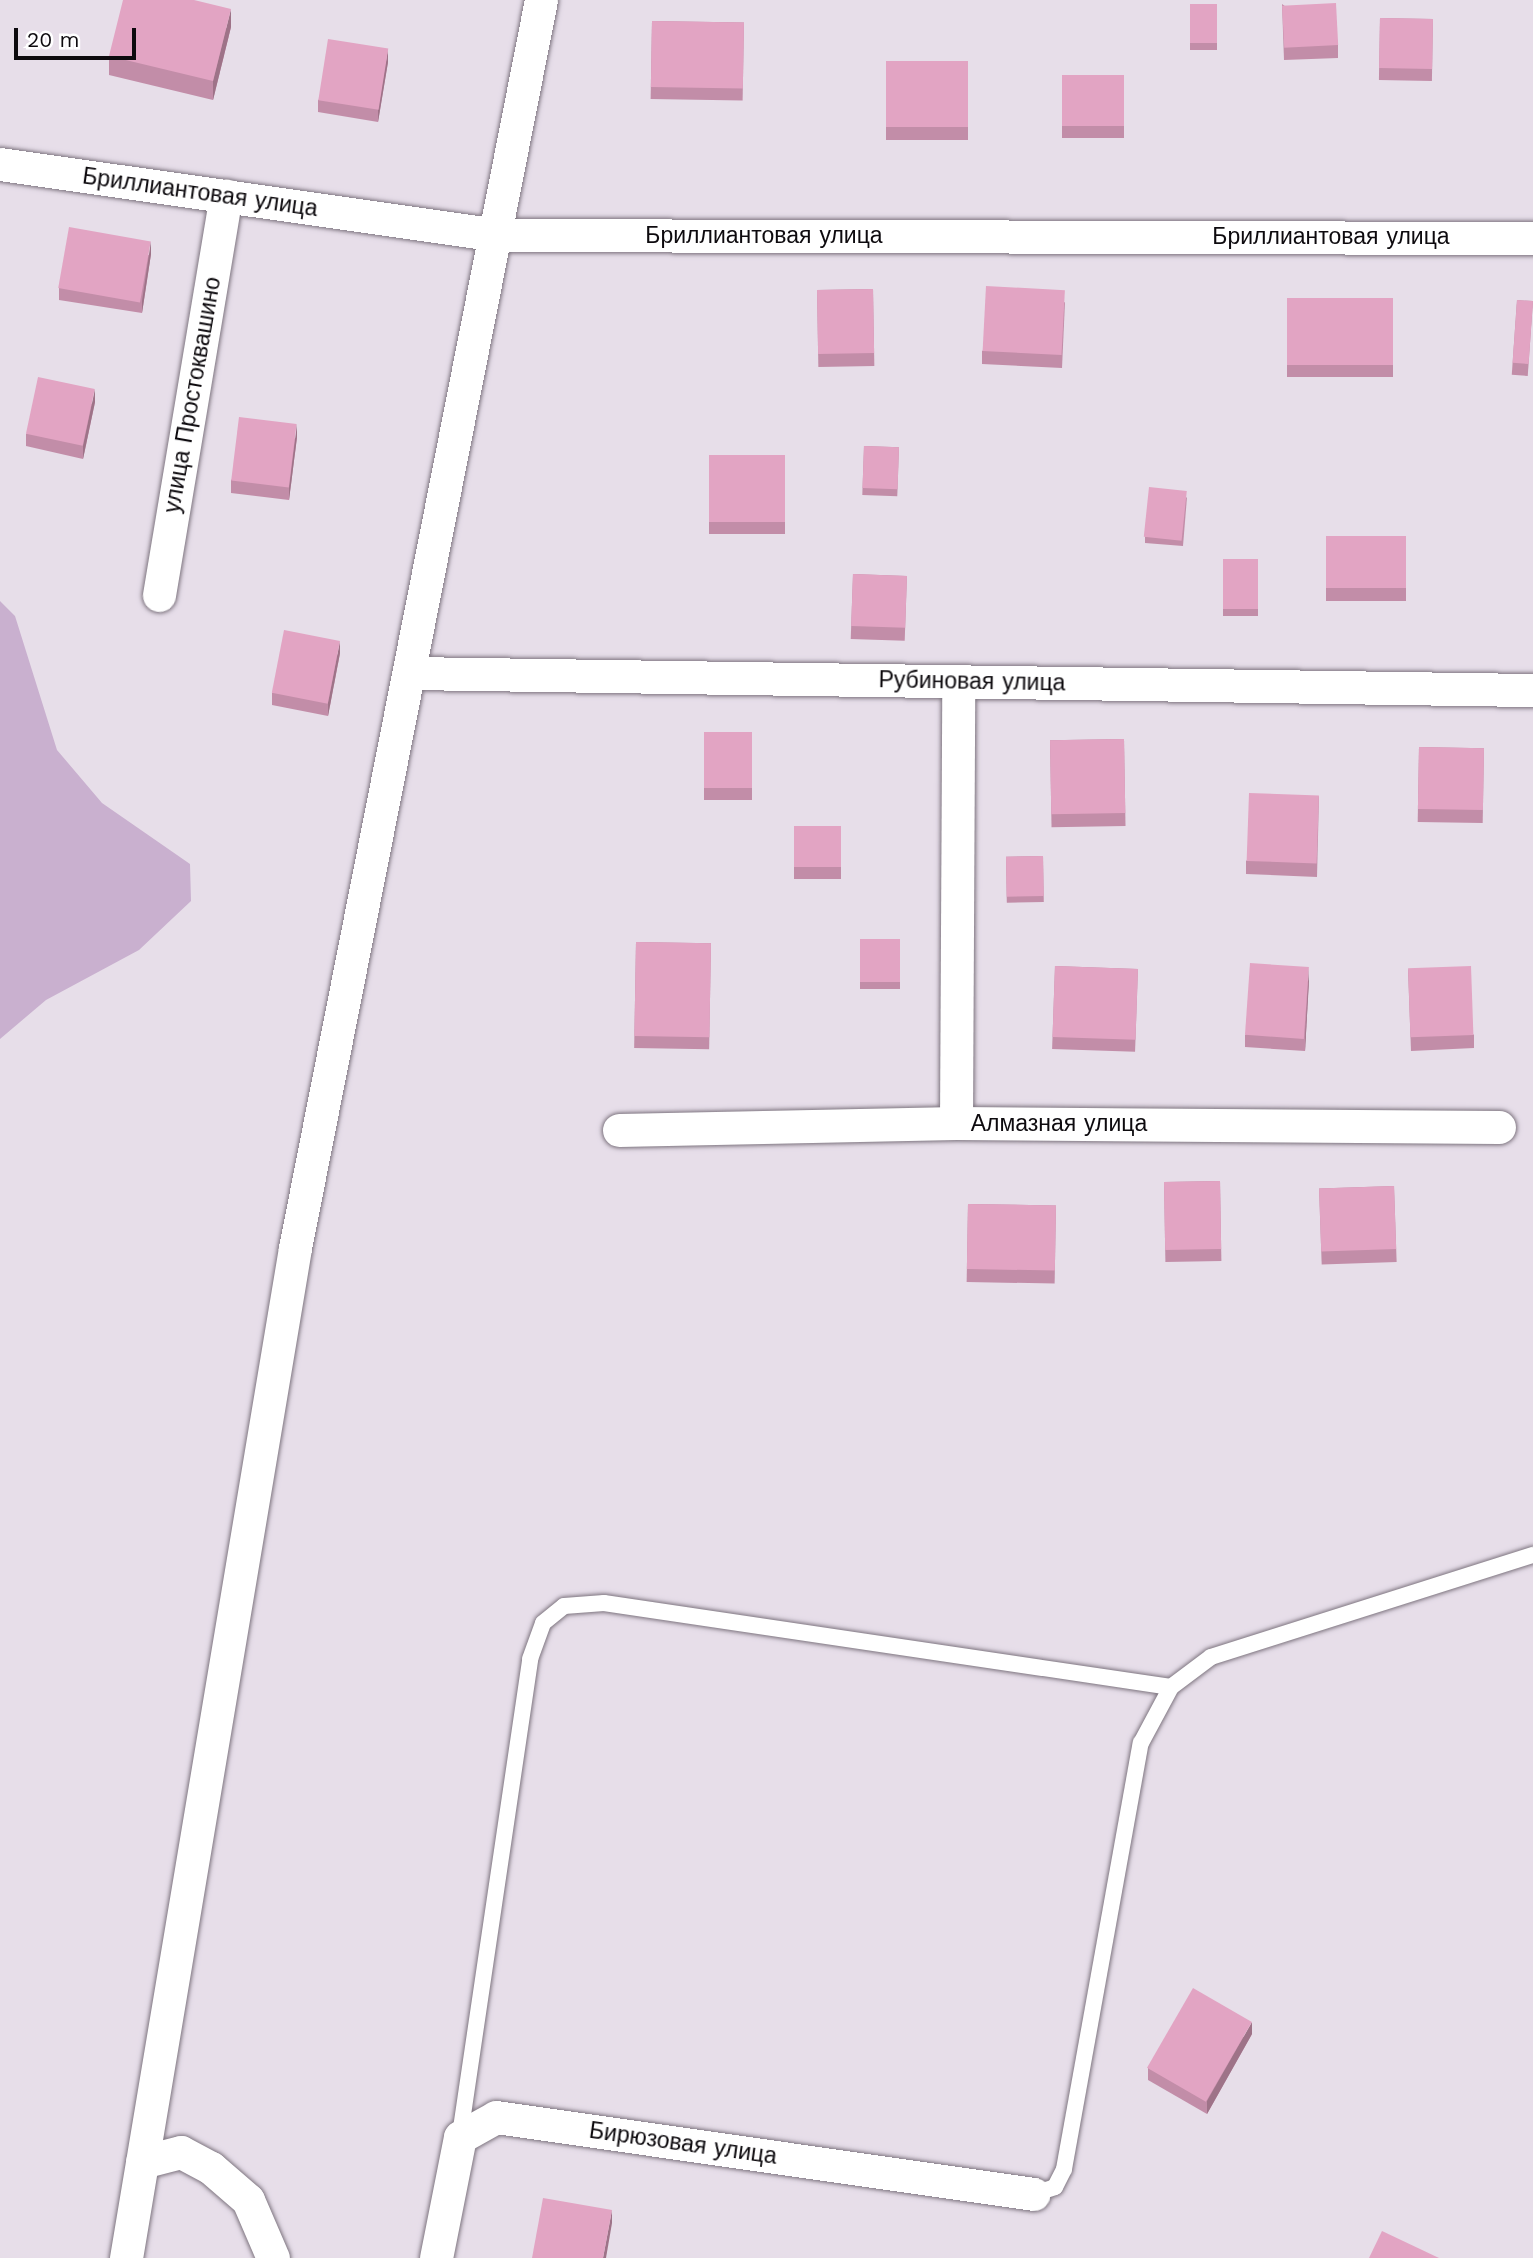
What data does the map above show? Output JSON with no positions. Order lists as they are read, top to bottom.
{
  "streets": {
    "street": [
      "Бриллиантовая улица",
      "улица Простоквашино",
      "Рубиновая улица",
      "Алмазная улица",
      "Бирюзовая улица"
    ]
  },
  "crossings": [
    ["Бриллиантовая улица", "улица Простоквашино"]
  ],
  "scale_bar": "20 m"
}
